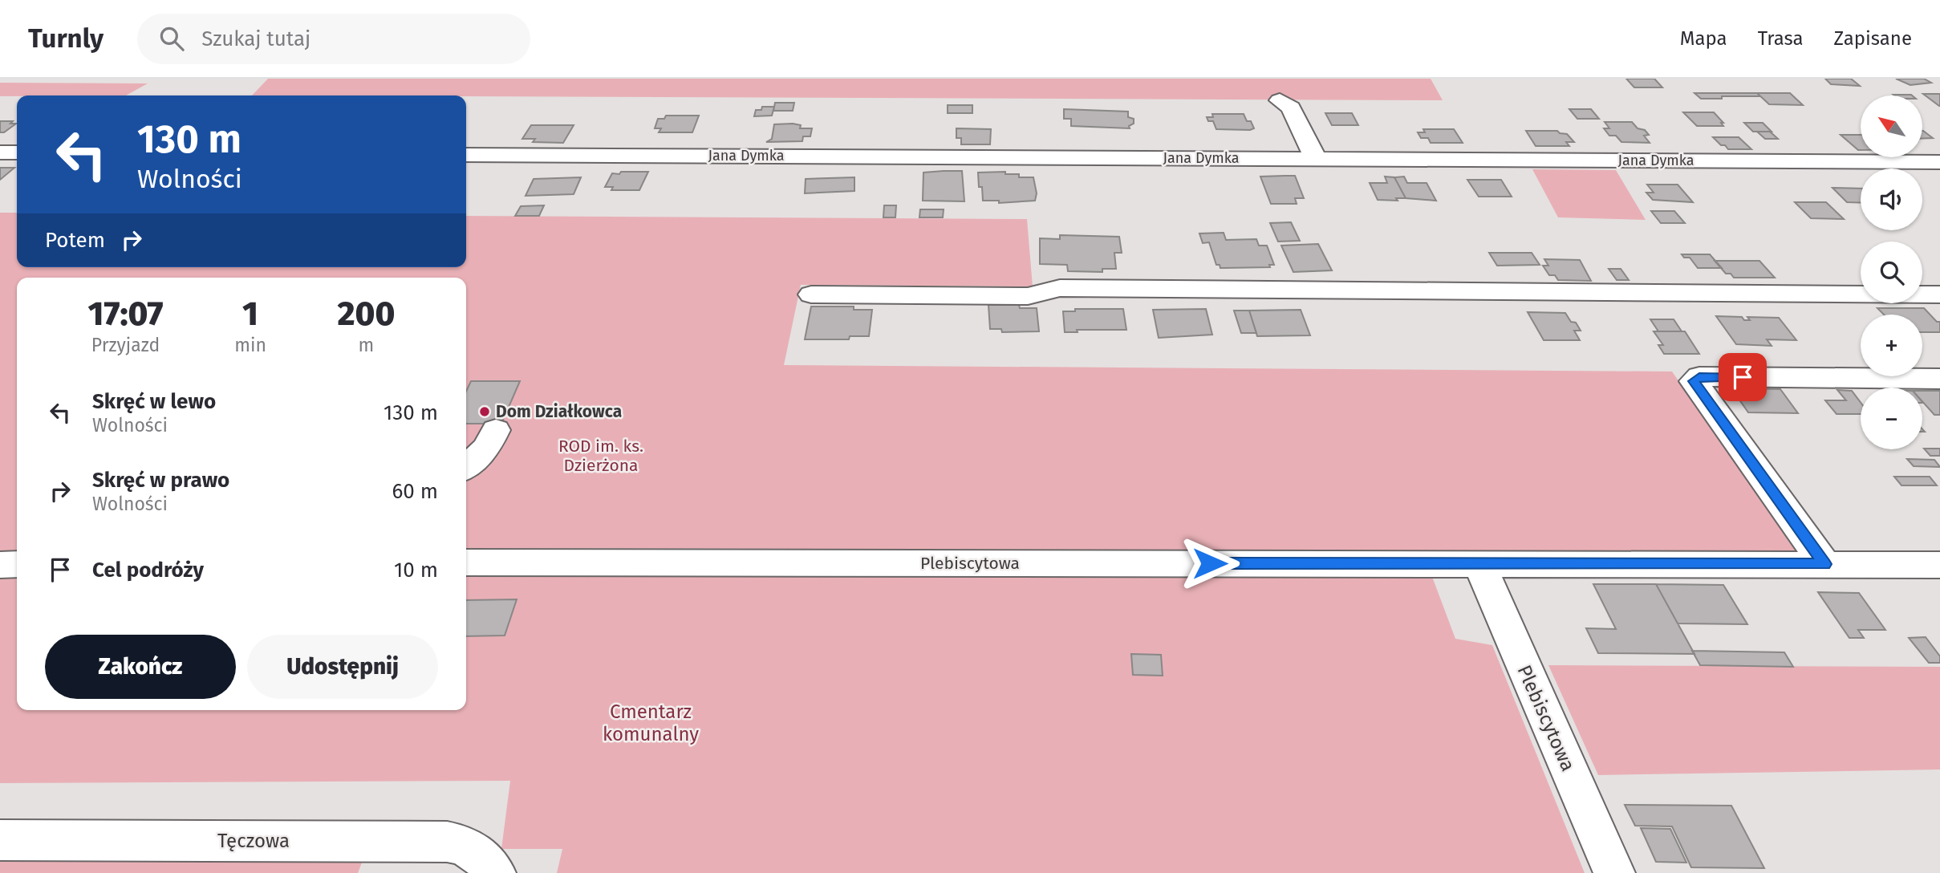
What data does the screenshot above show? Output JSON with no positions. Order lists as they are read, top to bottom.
{
  "streets": {
    "street": ["Jana Dymka", "Plebiscytowa", "Tęczowa"]
  },
  "parks": ["ROD im. ks. Dzierżona", "Cmentarz komunalny"],
  "places": ["Dom Działkowca"],
  "north": "top left",
  "page": {
    "header": "Turnly",
    "search": "Szukaj tutaj",
    "nav": ["Mapa", "Trasa", "Zapisane"],
    "map_buttons": ["+", "−"],
    "turn": ["130 m", "Wolności"],
    "then": "Potem",
    "eta": [
      "17:07",
      "Przyjazd",
      "1",
      "min",
      "200",
      "m"
    ],
    "list": [
      {
        "name": "Skręć w lewo",
        "note": "Wolności",
        "value": "130 m"
      },
      {
        "name": "Skręć w prawo",
        "note": "Wolności",
        "value": "60 m"
      },
      {
        "name": "Cel podróży",
        "value": "10 m"
      }
    ],
    "buttons": ["Zakończ", "Udostępnij"]
  }
}
